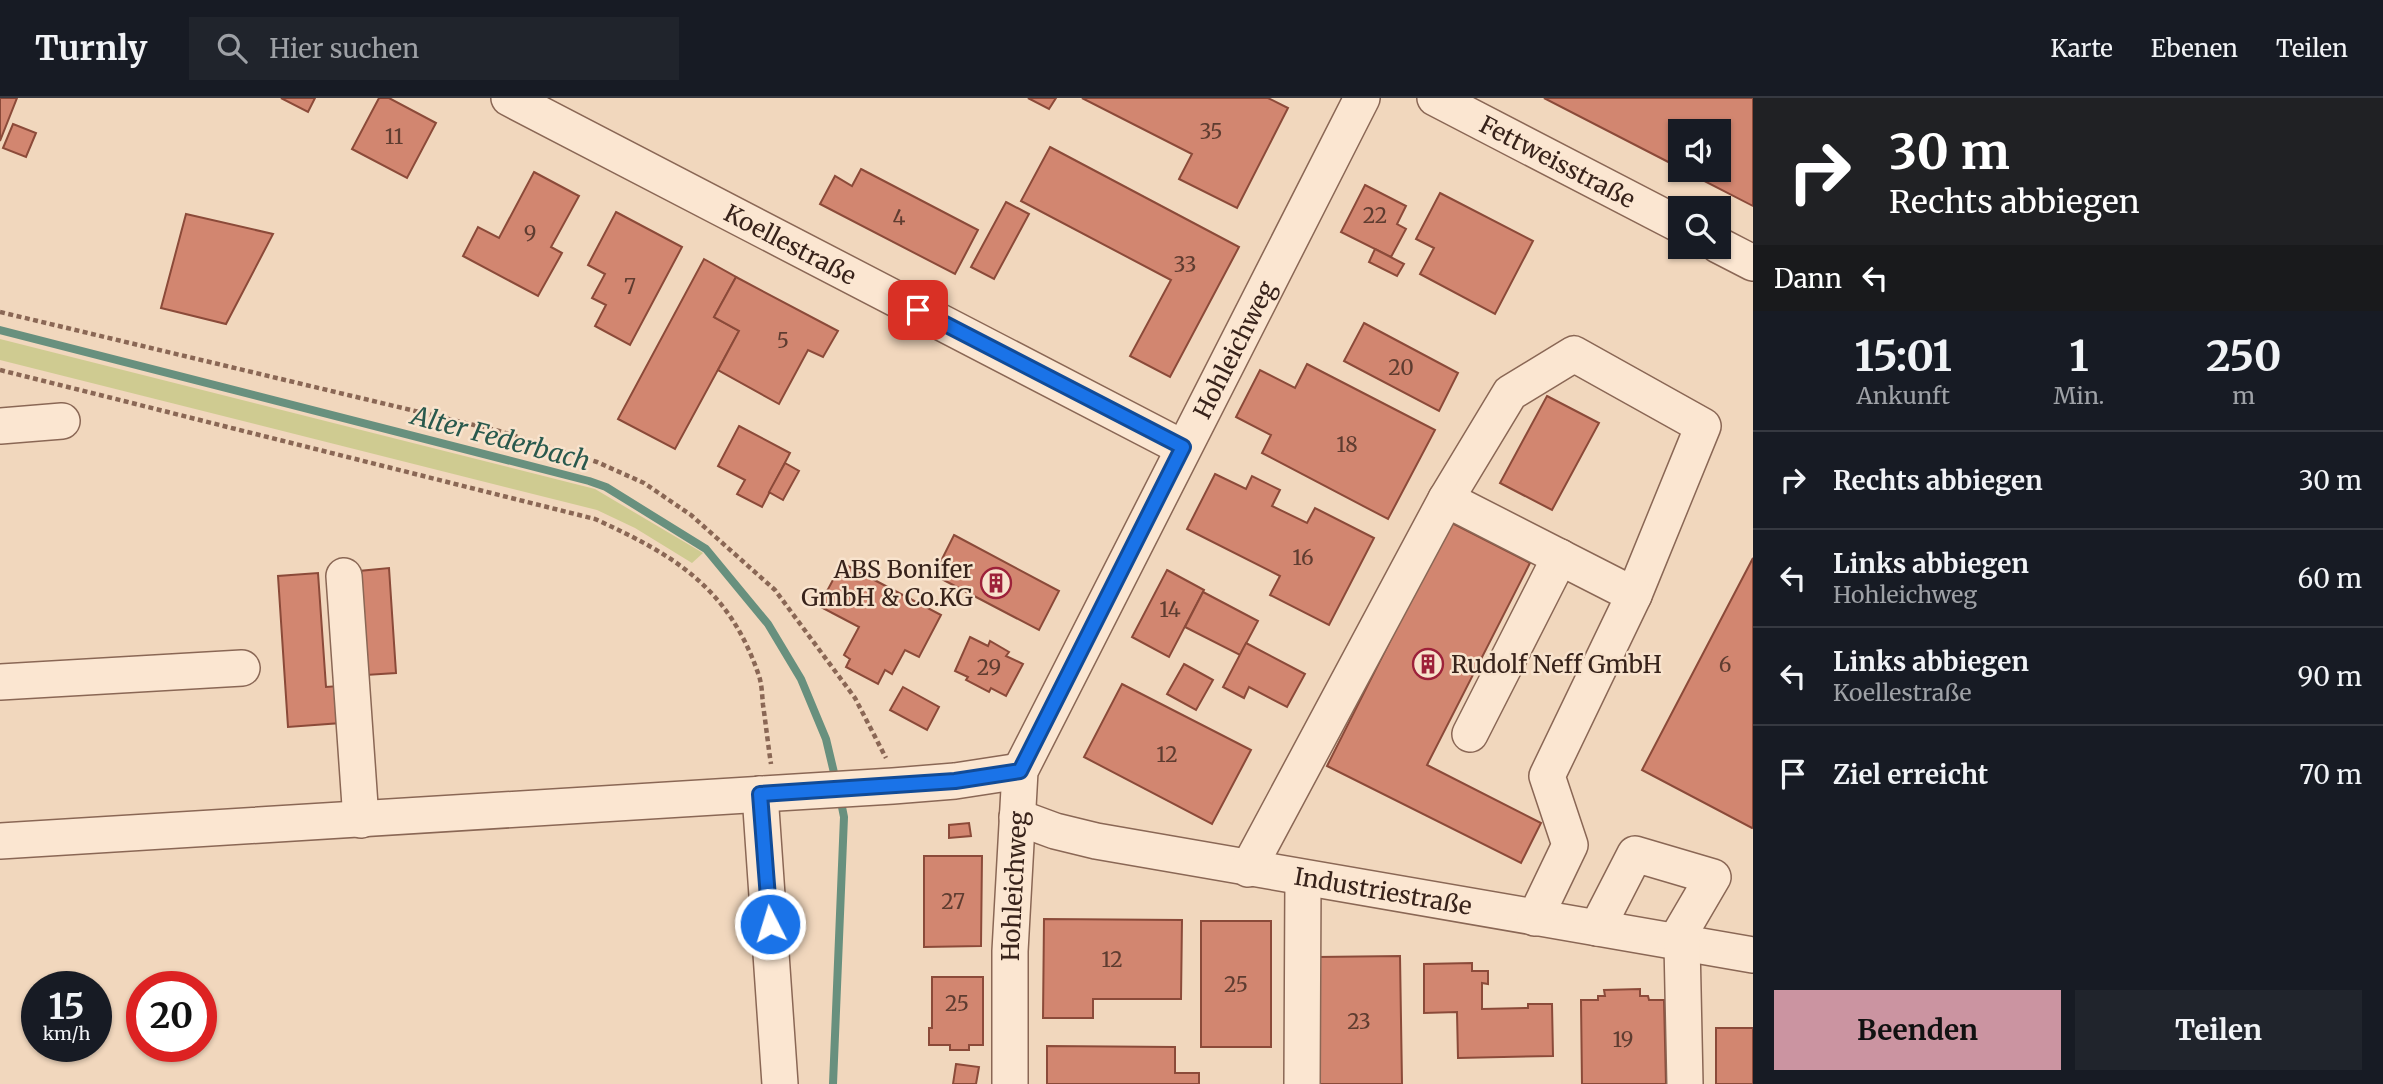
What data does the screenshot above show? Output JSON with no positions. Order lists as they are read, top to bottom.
{
  "streets": {
    "street": [
      "Fettweisstraße",
      "Koellestraße",
      "Hohleichweg",
      "Industriestraße"
    ]
  },
  "crossings": [
    ["Koellestraße", "Hohleichweg"],
    ["Hohleichweg", "Industriestraße"]
  ],
  "water": ["Alter Federbach"],
  "places": {
    "building": ["ABS Bonifer GmbH & Co.KG", "Rudolf Neff GmbH"]
  },
  "house_numbers": [
    "35",
    "11",
    "22",
    "4",
    "9",
    "33",
    "7",
    "5",
    "20",
    "18",
    "16",
    "14",
    "6",
    "29",
    "12",
    "27",
    "12",
    "25",
    "25",
    "23",
    "19"
  ],
  "page": {
    "header": "Turnly",
    "search": "Hier suchen",
    "nav": ["Karte", "Ebenen", "Teilen"],
    "turn": ["30 m", "Rechts abbiegen"],
    "then": "Dann",
    "eta": [
      "15:01",
      "Ankunft",
      "1",
      "Min.",
      "250",
      "m"
    ],
    "list": [
      {
        "name": "Rechts abbiegen",
        "value": "30 m"
      },
      {
        "name": "Links abbiegen",
        "note": "Hohleichweg",
        "value": "60 m"
      },
      {
        "name": "Links abbiegen",
        "note": "Koellestraße",
        "value": "90 m"
      },
      {
        "name": "Ziel erreicht",
        "value": "70 m"
      }
    ],
    "speed": "15 km/h",
    "limit": "20",
    "buttons": ["Beenden", "Teilen"]
  }
}
